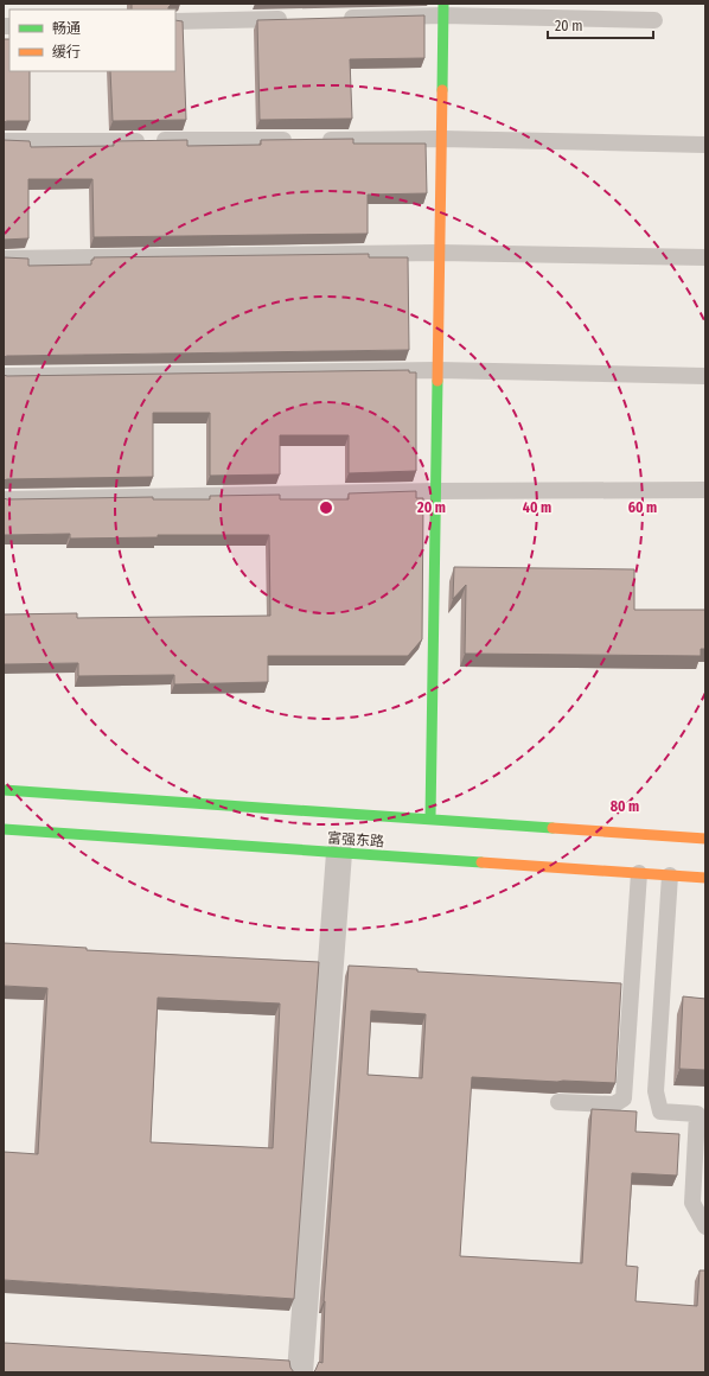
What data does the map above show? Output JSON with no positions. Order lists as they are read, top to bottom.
{
  "streets": {
    "main road": ["富强东路"]
  },
  "legend": ["畅通", "缓行"],
  "scale_bar": "20 m",
  "rings": [
    "20 m",
    "40 m",
    "60 m",
    "80 m"
  ]
}
